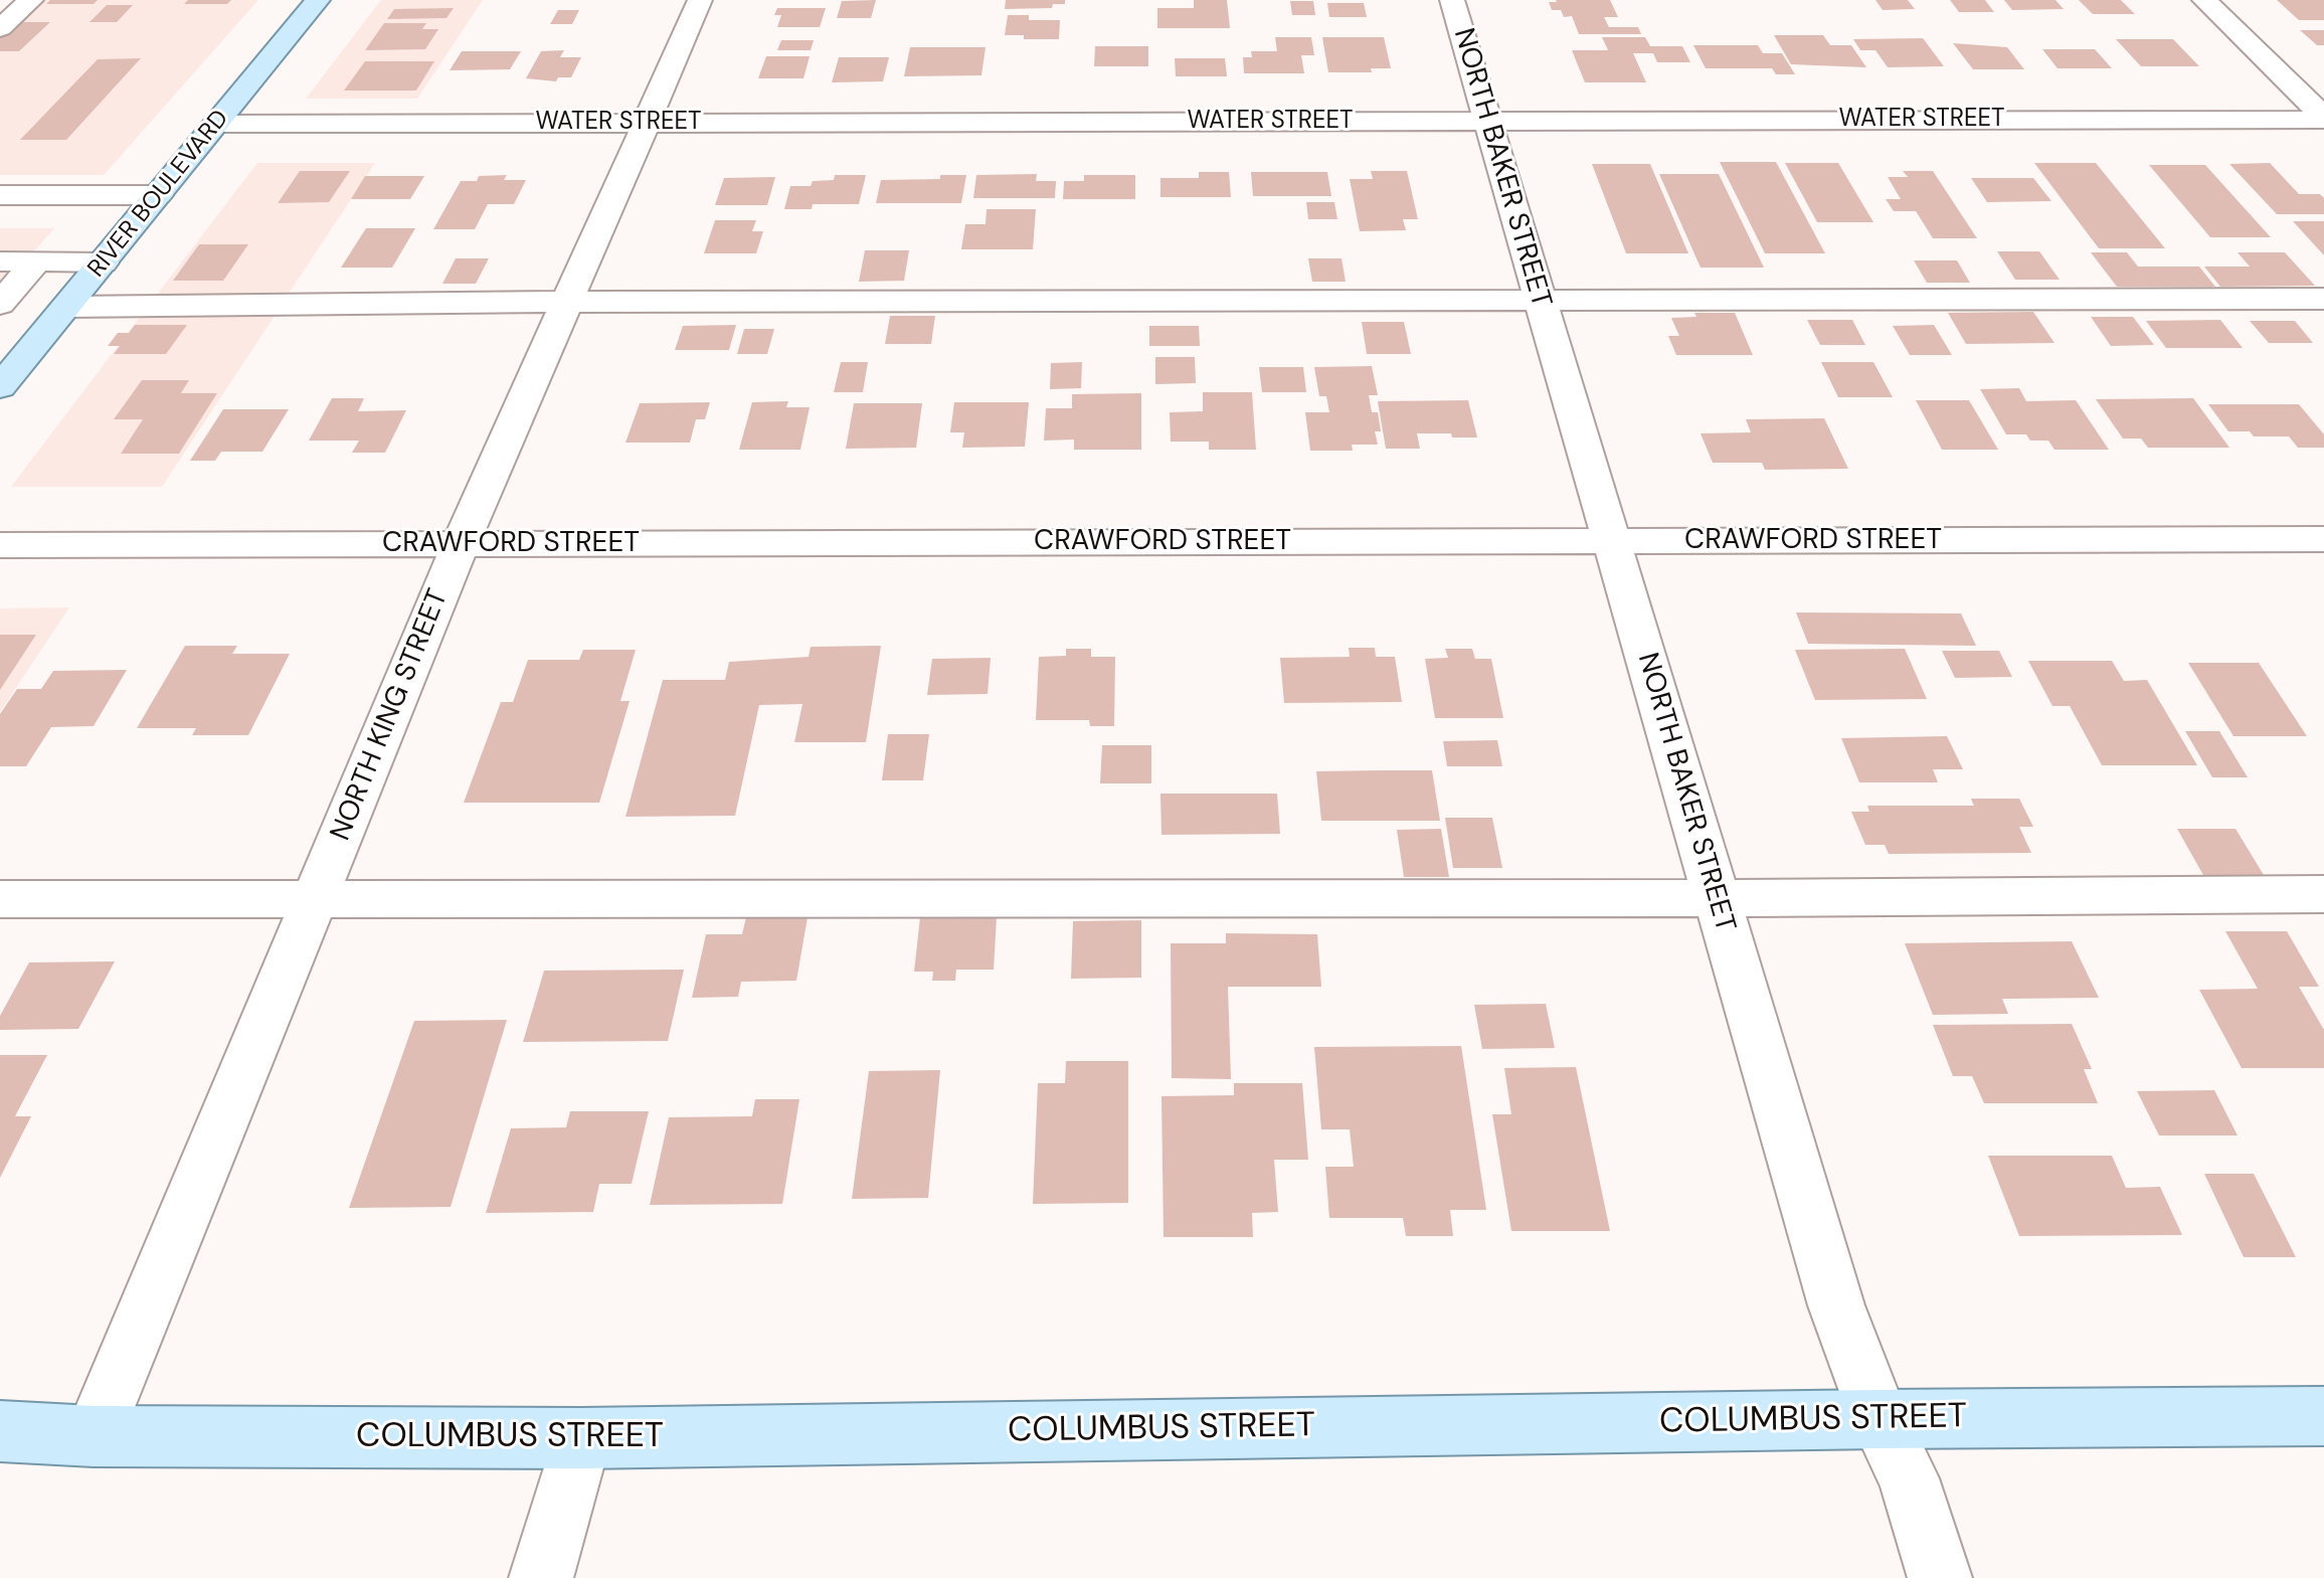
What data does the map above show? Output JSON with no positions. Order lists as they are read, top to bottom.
{
  "streets": {
    "main road": ["RIVER BOULEVARD", "COLUMBUS STREET"],
    "street": [
      "WATER STREET",
      "NORTH BAKER STREET",
      "CRAWFORD STREET",
      "NORTH KING STREET"
    ]
  },
  "crossings": [
    ["WATER STREET", "NORTH BAKER STREET"],
    ["WATER STREET", "RIVER BOULEVARD"],
    ["WATER STREET", "NORTH KING STREET"],
    ["NORTH BAKER STREET", "CRAWFORD STREET"],
    ["NORTH BAKER STREET", "COLUMBUS STREET"],
    ["CRAWFORD STREET", "NORTH KING STREET"],
    ["NORTH KING STREET", "COLUMBUS STREET"]
  ]
}
